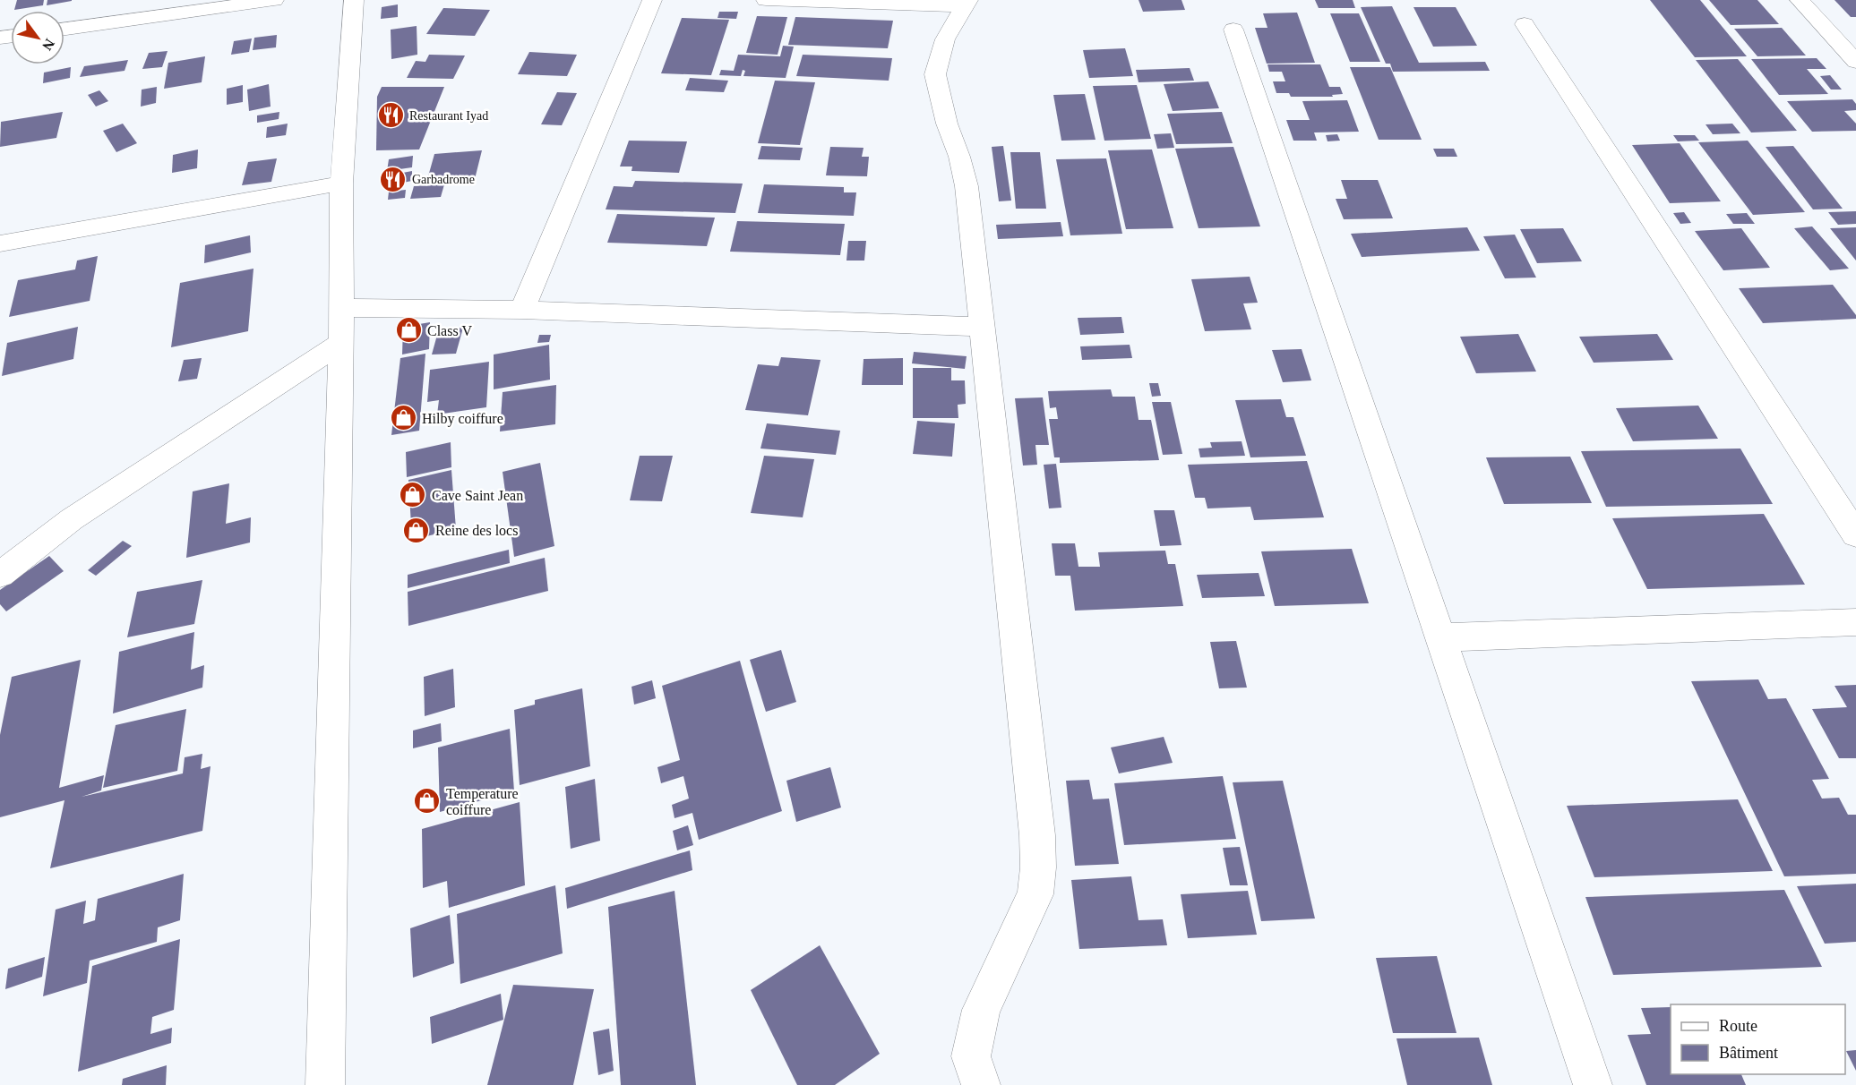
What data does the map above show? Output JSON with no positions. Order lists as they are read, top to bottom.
{
  "places": {
    "restaurant": ["Restaurant Iyad", "Garbadrome"],
    "shop": [
      "Class V",
      "Hilby coiffure",
      "Cave Saint Jean",
      "Reine des locs",
      "Temperature coiffure"
    ]
  },
  "legend": ["Route", "Bâtiment"],
  "north": "bottom right"
}
